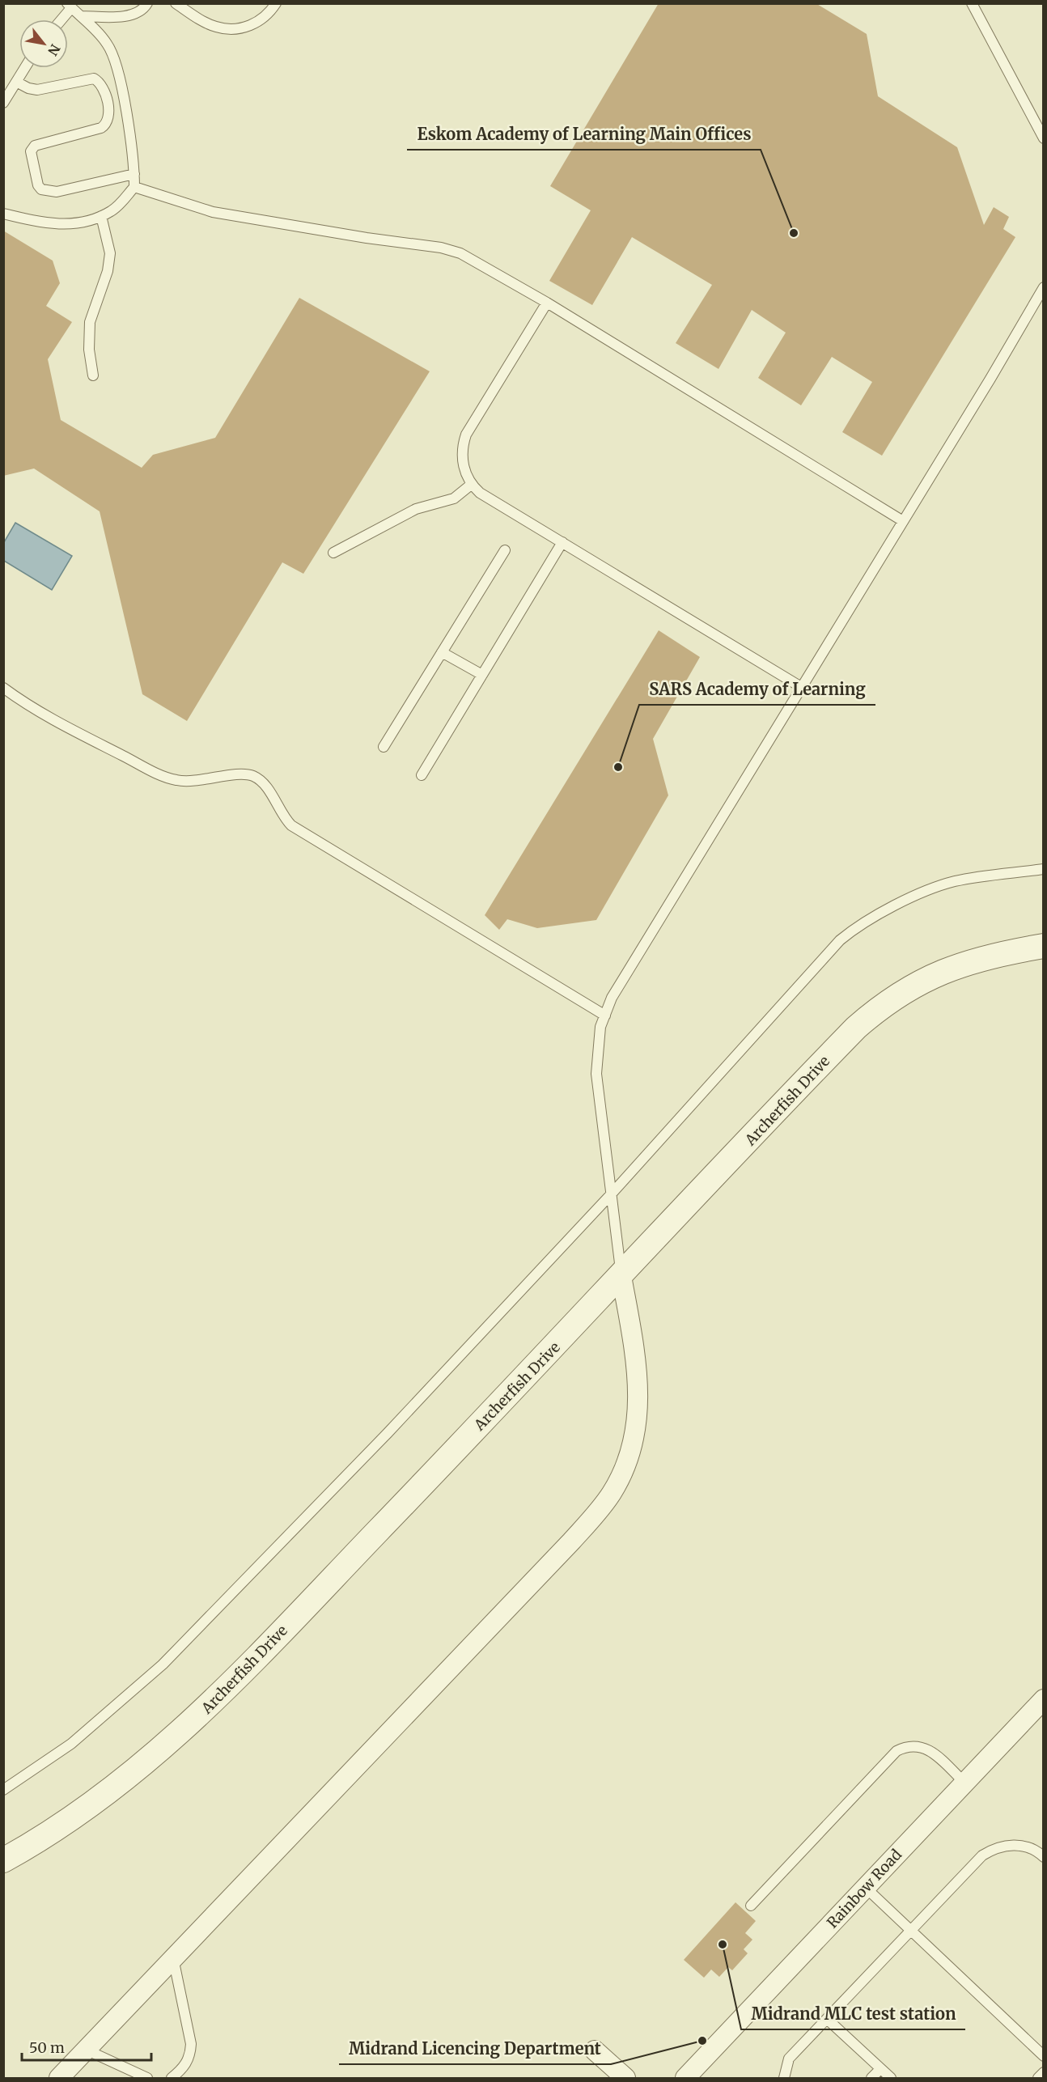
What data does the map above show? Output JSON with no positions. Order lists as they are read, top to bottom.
{
  "streets": {
    "street": ["Archerfish Drive", "Rainbow Road"]
  },
  "places": [
    "Eskom Academy of Learning Main Offices",
    "SARS Academy of Learning",
    "Midrand MLC test station",
    "Midrand Licencing Department"
  ],
  "scale_bar": "50 m",
  "north": "bottom right"
}
